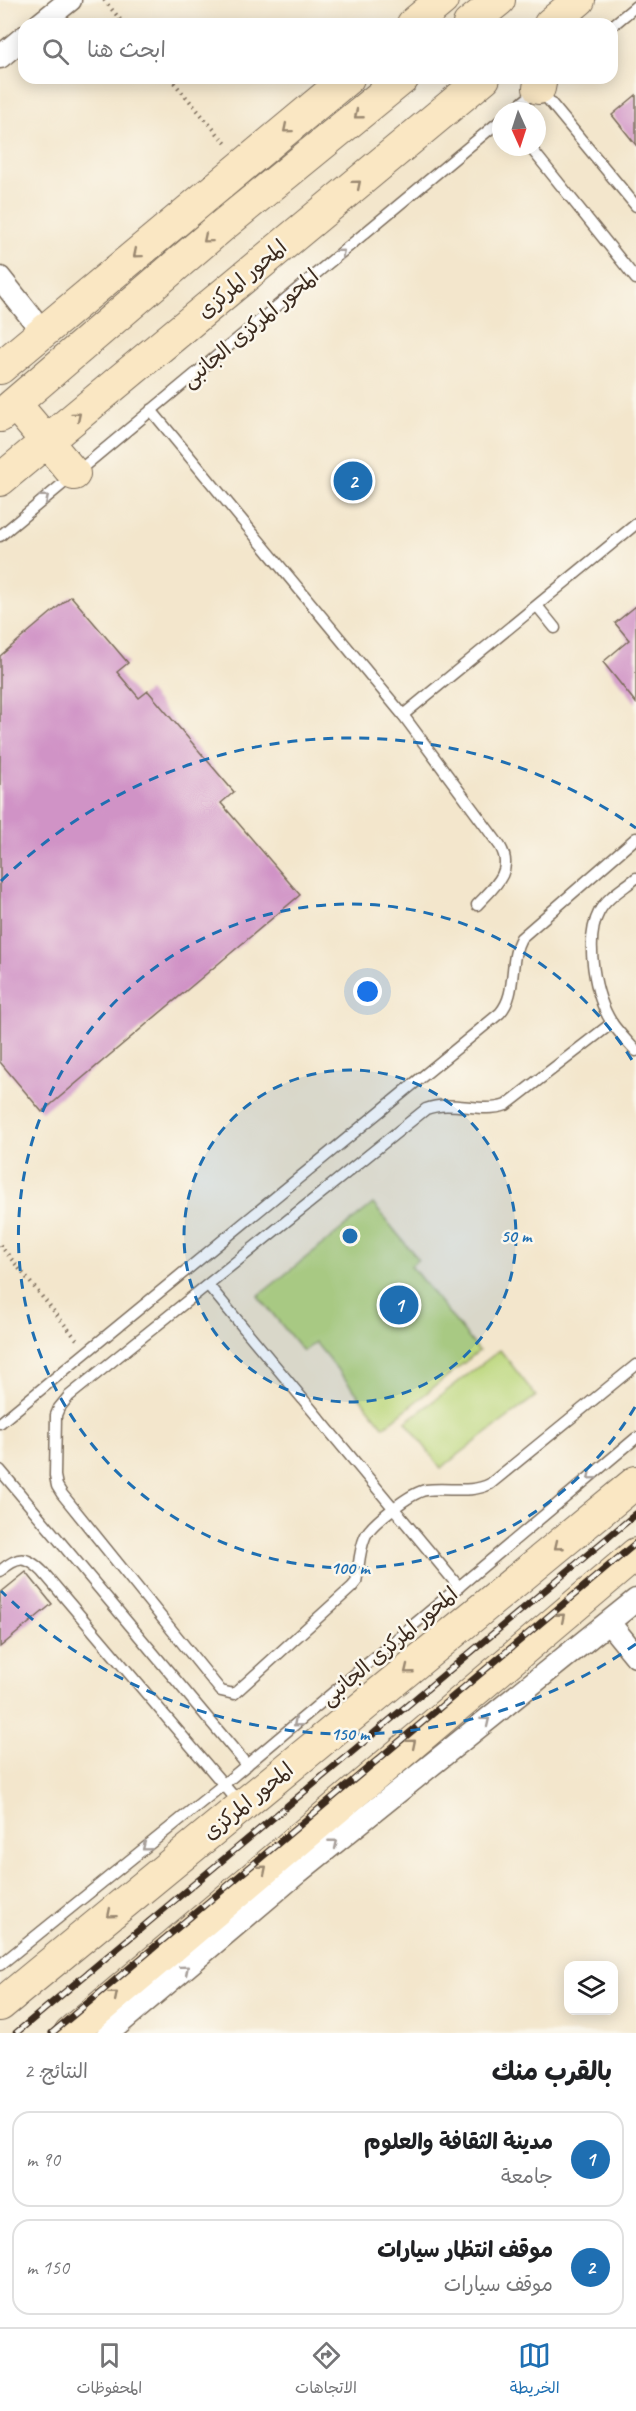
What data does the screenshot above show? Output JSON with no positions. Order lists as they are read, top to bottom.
{
  "streets": {
    "main road": ["المحور المركزى"],
    "lane": ["المحور المركزى الجانبى"]
  },
  "crossings": [
    ["المحور المركزى", "المحور المركزى الجانبى"]
  ],
  "north": "bottom",
  "page": {
    "search": "ابحث هنا",
    "pins": ["2", "1"],
    "heading": ["بالقرب منك", "النتائج: 2"],
    "list": [
      {
        "mark": "1",
        "name": "مدينة الثقافة والعلوم",
        "note": "جامعة",
        "value": "90 m"
      },
      {
        "mark": "2",
        "name": "موقف انتظار سيارات",
        "note": "موقف سيارات",
        "value": "150 m"
      }
    ],
    "nav": ["الخريطة", "الاتجاهات", "المحفوظات"]
  },
  "rings": ["50 m", "100 m", "150 m"]
}
